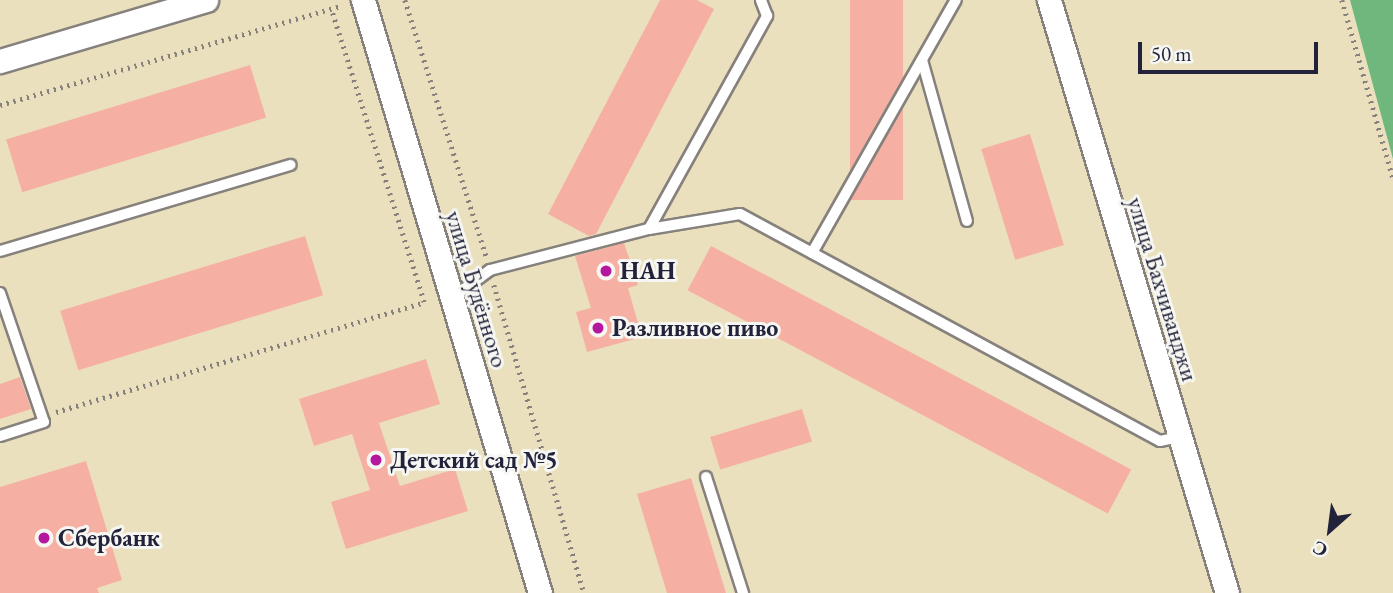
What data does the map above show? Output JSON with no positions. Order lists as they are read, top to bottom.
{
  "streets": {
    "street": ["улица Будённого", "улица Бахчиванджи"]
  },
  "places": [
    "НАН",
    "Разливное пиво",
    "Детский сад №5",
    "Сбербанк"
  ],
  "scale_bar": "50 m",
  "north": "bottom left"
}
